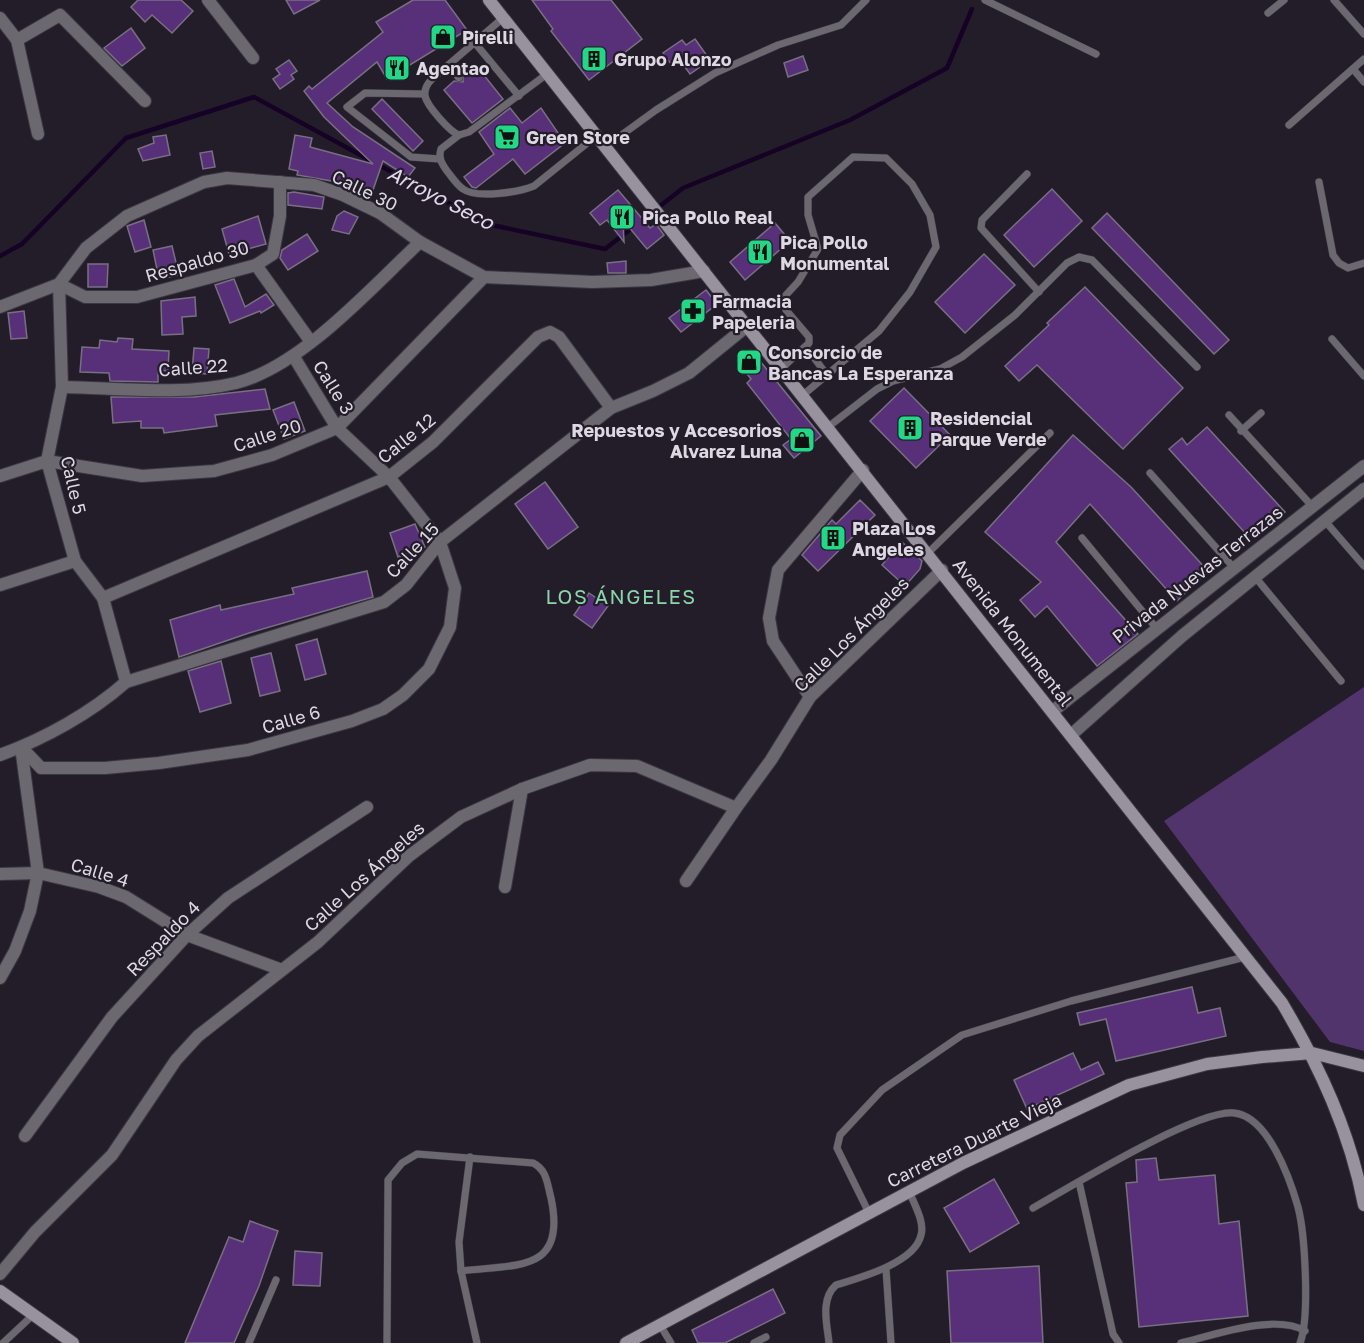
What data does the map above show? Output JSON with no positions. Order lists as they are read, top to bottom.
{
  "streets": {
    "main road": ["Avenida Monumental", "Carretera Duarte Vieja"],
    "street": [
      "Calle 30",
      "Respaldo 30",
      "Calle 22",
      "Calle 3",
      "Calle 20",
      "Calle 12",
      "Calle 5",
      "Calle 15",
      "Privada Nuevas Terrazas",
      "Calle Los Ángeles",
      "Calle 6",
      "Calle 4",
      "Respaldo 4"
    ]
  },
  "crossings": [
    ["Calle 30", "Respaldo 30"],
    ["Calle 30", "Calle 22"],
    ["Calle 30", "Calle 20"],
    ["Calle 30", "Calle 5"],
    ["Calle 30", "Avenida Monumental"],
    ["Respaldo 30", "Calle 5"],
    ["Calle 22", "Calle 3"],
    ["Calle 22", "Calle 5"],
    ["Calle 3", "Calle 20"],
    ["Calle 3", "Calle 12"],
    ["Calle 3", "Calle 15"],
    ["Calle 3", "Calle 6"],
    ["Calle 20", "Calle 5"],
    ["Calle 12", "Calle 5"],
    ["Calle 12", "Calle 15"],
    ["Calle 5", "Calle 15"],
    ["Calle 15", "Avenida Monumental"],
    ["Calle 15", "Calle 6"],
    ["Privada Nuevas Terrazas", "Avenida Monumental"],
    ["Avenida Monumental", "Calle Los Ángeles"],
    ["Avenida Monumental", "Carretera Duarte Vieja"],
    ["Calle Los Ángeles", "Calle 4"],
    ["Calle 4", "Respaldo 4"]
  ],
  "districts": ["LOS ÁNGELES"],
  "water": ["Arroyo Seco"],
  "places": {
    "shop": ["Pirelli", "Consorcio de Bancas La Esperanza", "Repuestos y Accesorios Alvarez Luna"],
    "building": ["Grupo Alonzo", "Residencial Parque Verde", "Plaza Los Angeles"],
    "restaurant": ["Agentao", "Pica Pollo Real", "Pica Pollo Monumental"],
    "supermarket": ["Green Store"],
    "pharmacy": ["Farmacia Papeleria"]
  }
}
